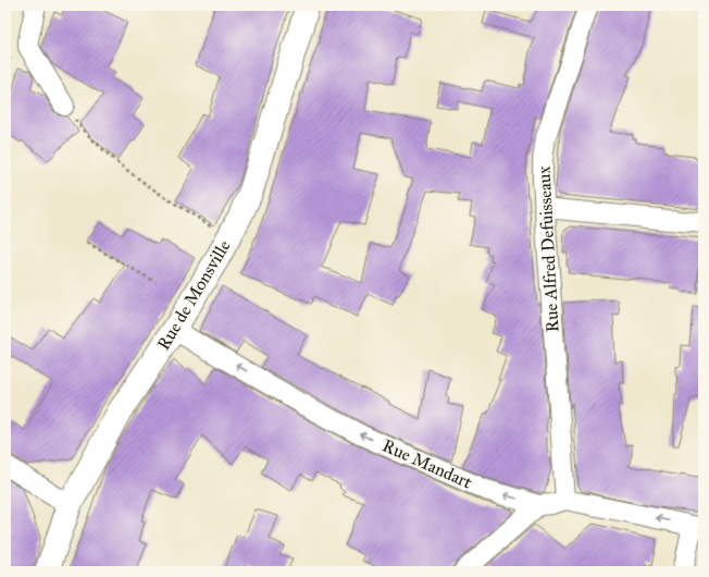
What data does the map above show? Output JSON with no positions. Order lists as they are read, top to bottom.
{
  "streets": {
    "street": ["Rue Alfred Defuisseaux", "Rue de Monsville", "Rue Mandart"]
  },
  "crossings": [
    ["Rue Alfred Defuisseaux", "Rue Mandart"],
    ["Rue de Monsville", "Rue Mandart"]
  ],
  "one_way": ["Rue Mandart"]
}
